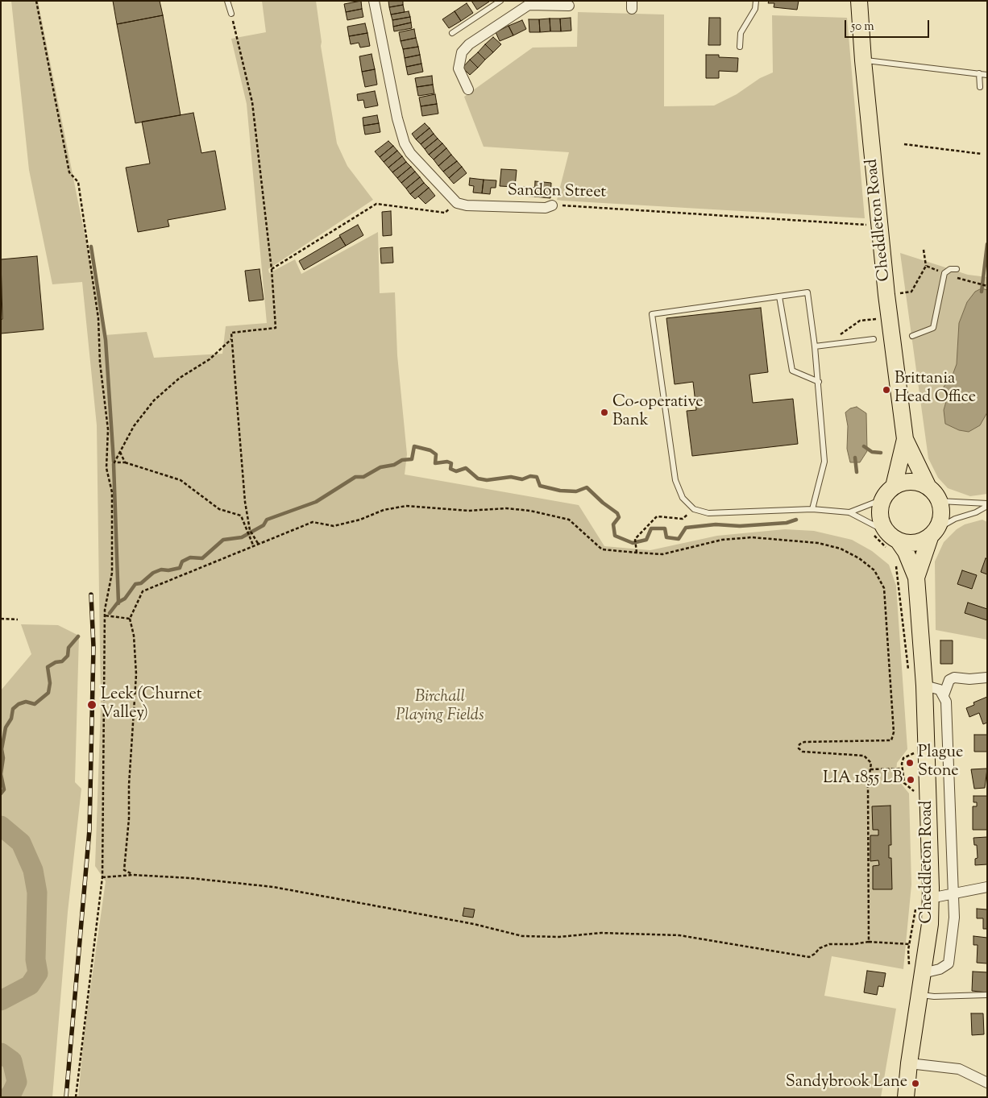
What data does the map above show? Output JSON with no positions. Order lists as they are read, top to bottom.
{
  "streets": {
    "highway": ["Cheddleton Road"],
    "street": ["Sandon Street"]
  },
  "crossings": [
    ["Sandon Street", "Cheddleton Road"]
  ],
  "parks": ["Birchall Playing Fields"],
  "places": [
    "Brittania Head Office",
    "Co-operative Bank",
    "Leek (Churnet Valley)",
    "Plague Stone",
    "LIA 1855 LB",
    "Sandybrook Lane"
  ],
  "scale_bar": "50 m"
}
